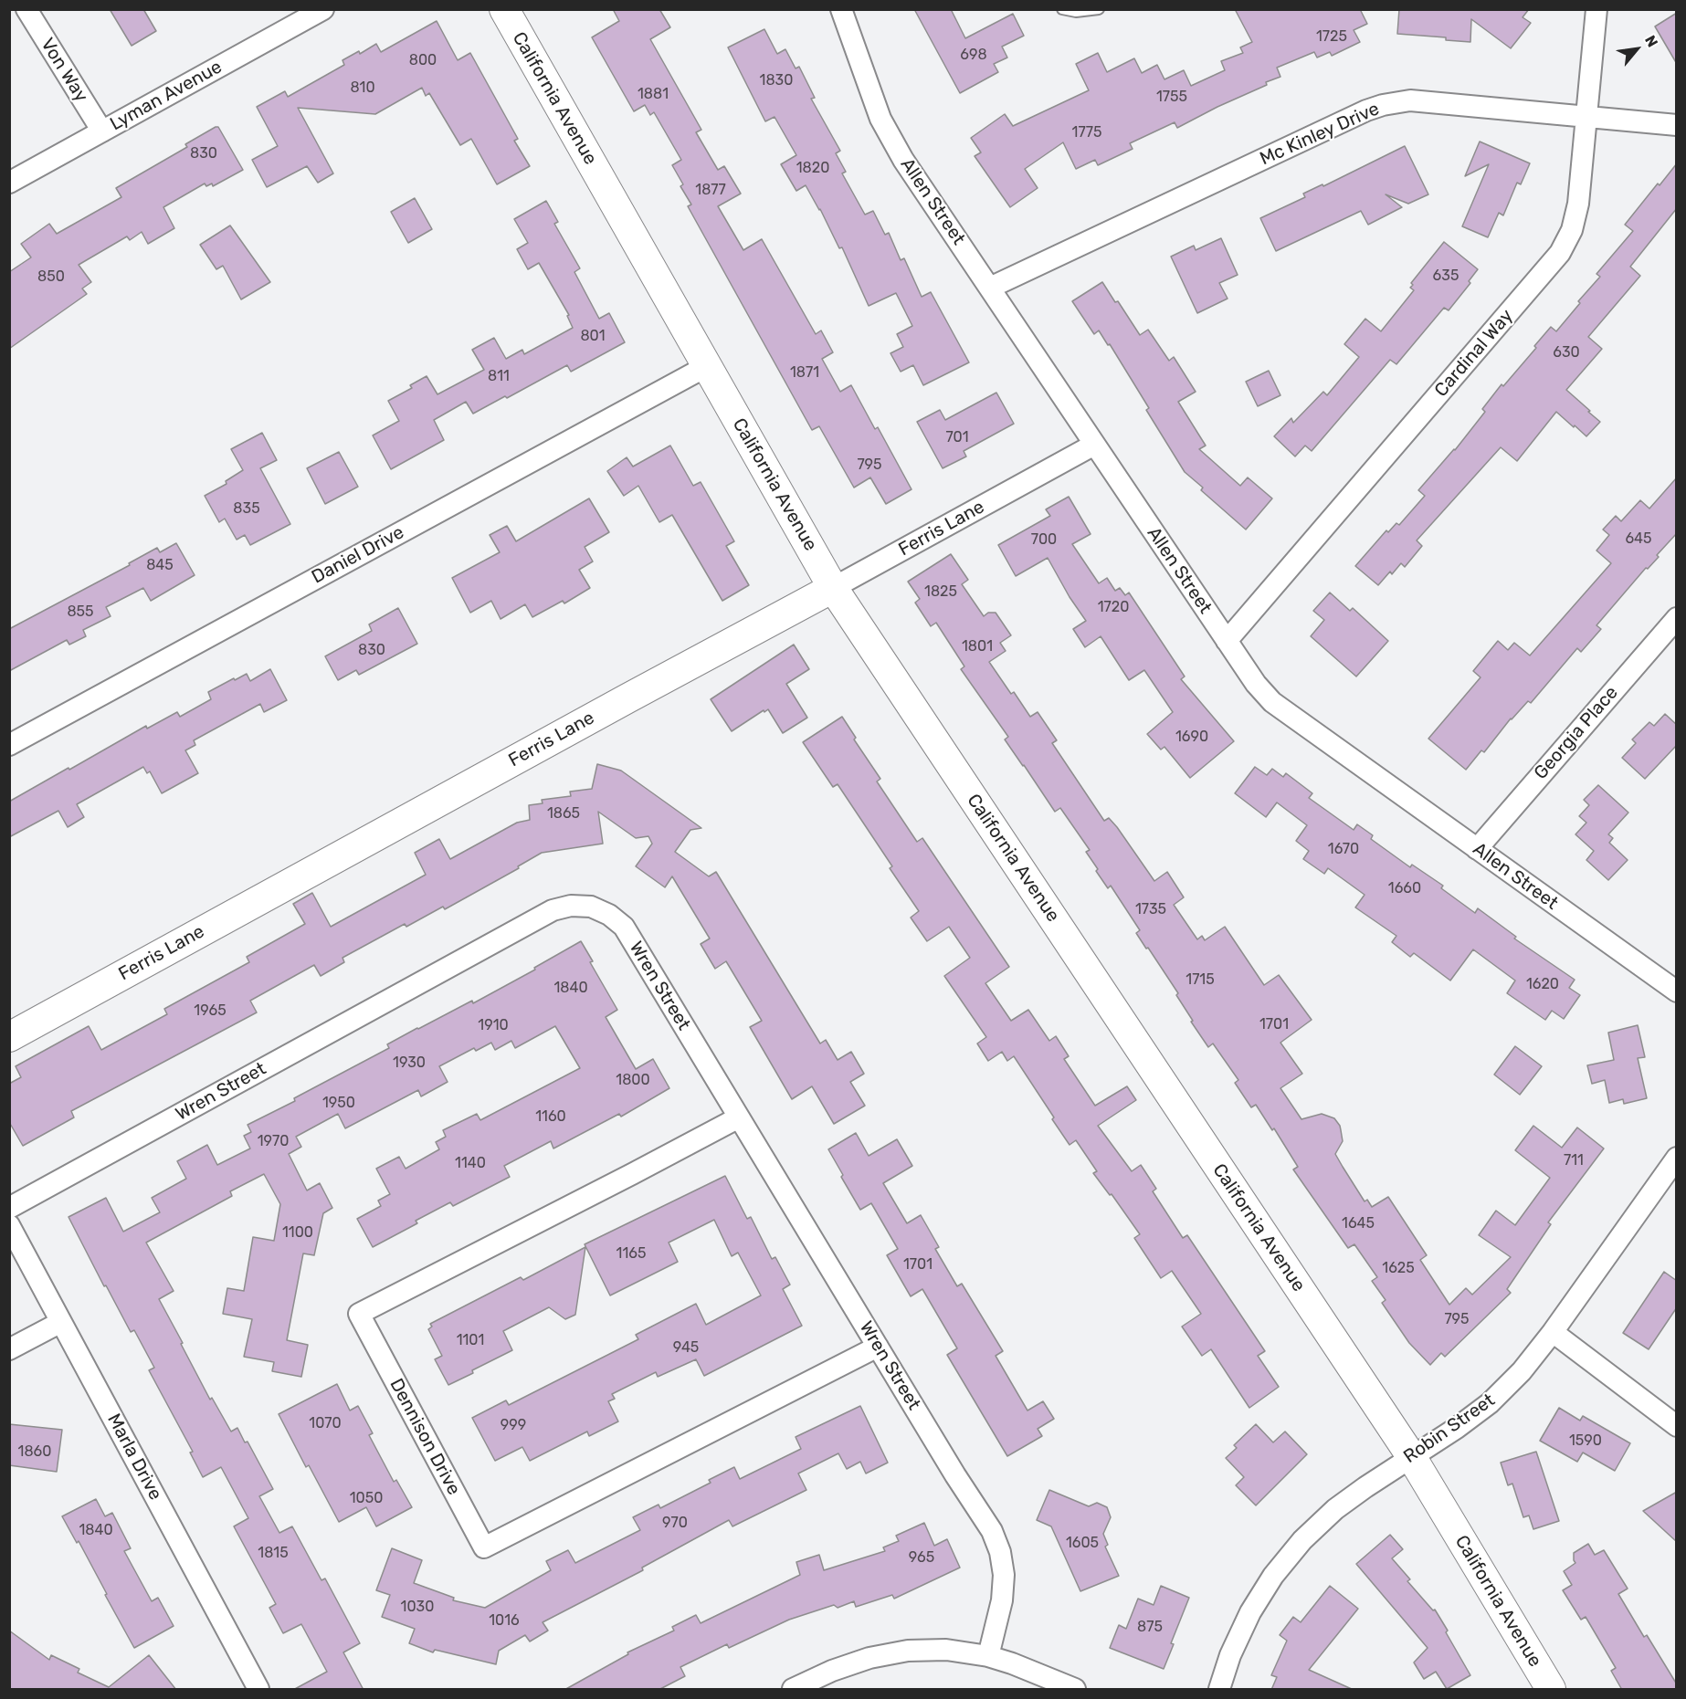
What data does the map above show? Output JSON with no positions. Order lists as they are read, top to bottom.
{
  "streets": {
    "street": [
      "Von Way",
      "Lyman Avenue",
      "California Avenue",
      "Mc Kinley Drive",
      "Allen Street",
      "Cardinal Way",
      "Ferris Lane",
      "Daniel Drive",
      "Georgia Place",
      "Wren Street",
      "Robin Street",
      "Dennison Drive",
      "Marla Drive"
    ]
  },
  "crossings": [
    ["Von Way", "Lyman Avenue"],
    ["California Avenue", "Ferris Lane"],
    ["California Avenue", "Daniel Drive"],
    ["California Avenue", "Robin Street"],
    ["Mc Kinley Drive", "Allen Street"],
    ["Mc Kinley Drive", "Cardinal Way"],
    ["Allen Street", "Cardinal Way"],
    ["Allen Street", "Ferris Lane"],
    ["Allen Street", "Georgia Place"],
    ["Wren Street", "Dennison Drive"]
  ],
  "house_numbers": [
    "1725",
    "698",
    "800",
    "1830",
    "810",
    "1881",
    "1755",
    "1775",
    "830",
    "1820",
    "1877",
    "635",
    "850",
    "801",
    "630",
    "1871",
    "811",
    "701",
    "795",
    "835",
    "645",
    "700",
    "845",
    "1825",
    "1720",
    "855",
    "1801",
    "830",
    "1690",
    "1865",
    "1670",
    "1660",
    "1735",
    "1715",
    "1620",
    "1840",
    "1965",
    "1701",
    "1910",
    "1930",
    "1800",
    "1950",
    "1160",
    "1970",
    "711",
    "1140",
    "1645",
    "1100",
    "1165",
    "1701",
    "1625",
    "795",
    "1101",
    "945",
    "1070",
    "999",
    "1590",
    "1860",
    "1050",
    "970",
    "1840",
    "1605",
    "1815",
    "965",
    "1030",
    "1016",
    "875"
  ],
  "north": "top right"
}
